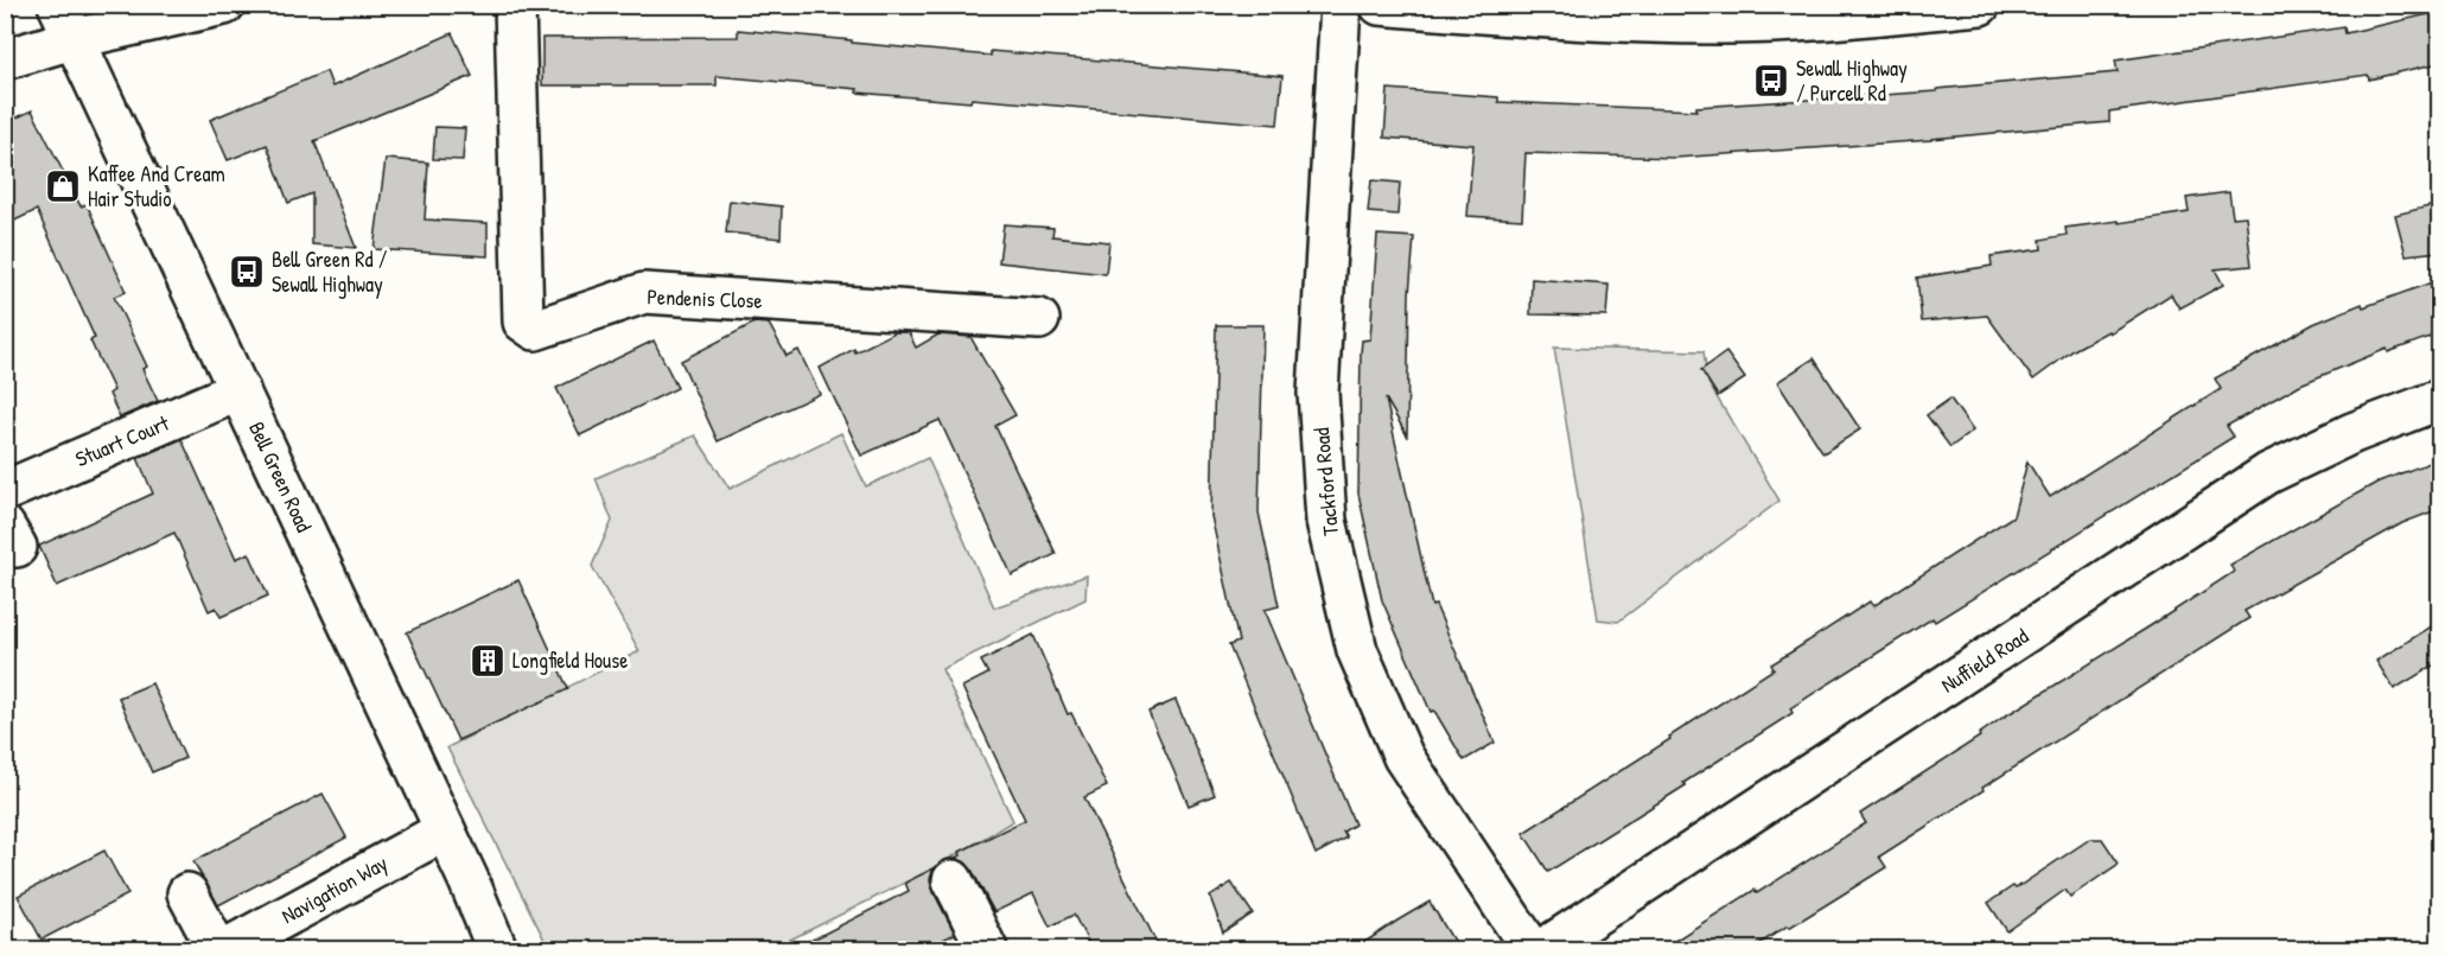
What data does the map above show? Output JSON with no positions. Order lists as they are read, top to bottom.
{
  "streets": {
    "street": [
      "Pendenis Close",
      "Stuart Court",
      "Bell Green Road",
      "Tackford Road",
      "Nuffield Road",
      "Navigation Way"
    ]
  },
  "crossings": [
    ["Stuart Court", "Bell Green Road"],
    ["Bell Green Road", "Navigation Way"]
  ],
  "places": {
    "bus stop": ["Sewall Highway / Purcell Rd", "Bell Green Rd / Sewall Highway"],
    "shop": ["Kaffee And Cream Hair Studio"],
    "building": ["Longfield House"]
  }
}
